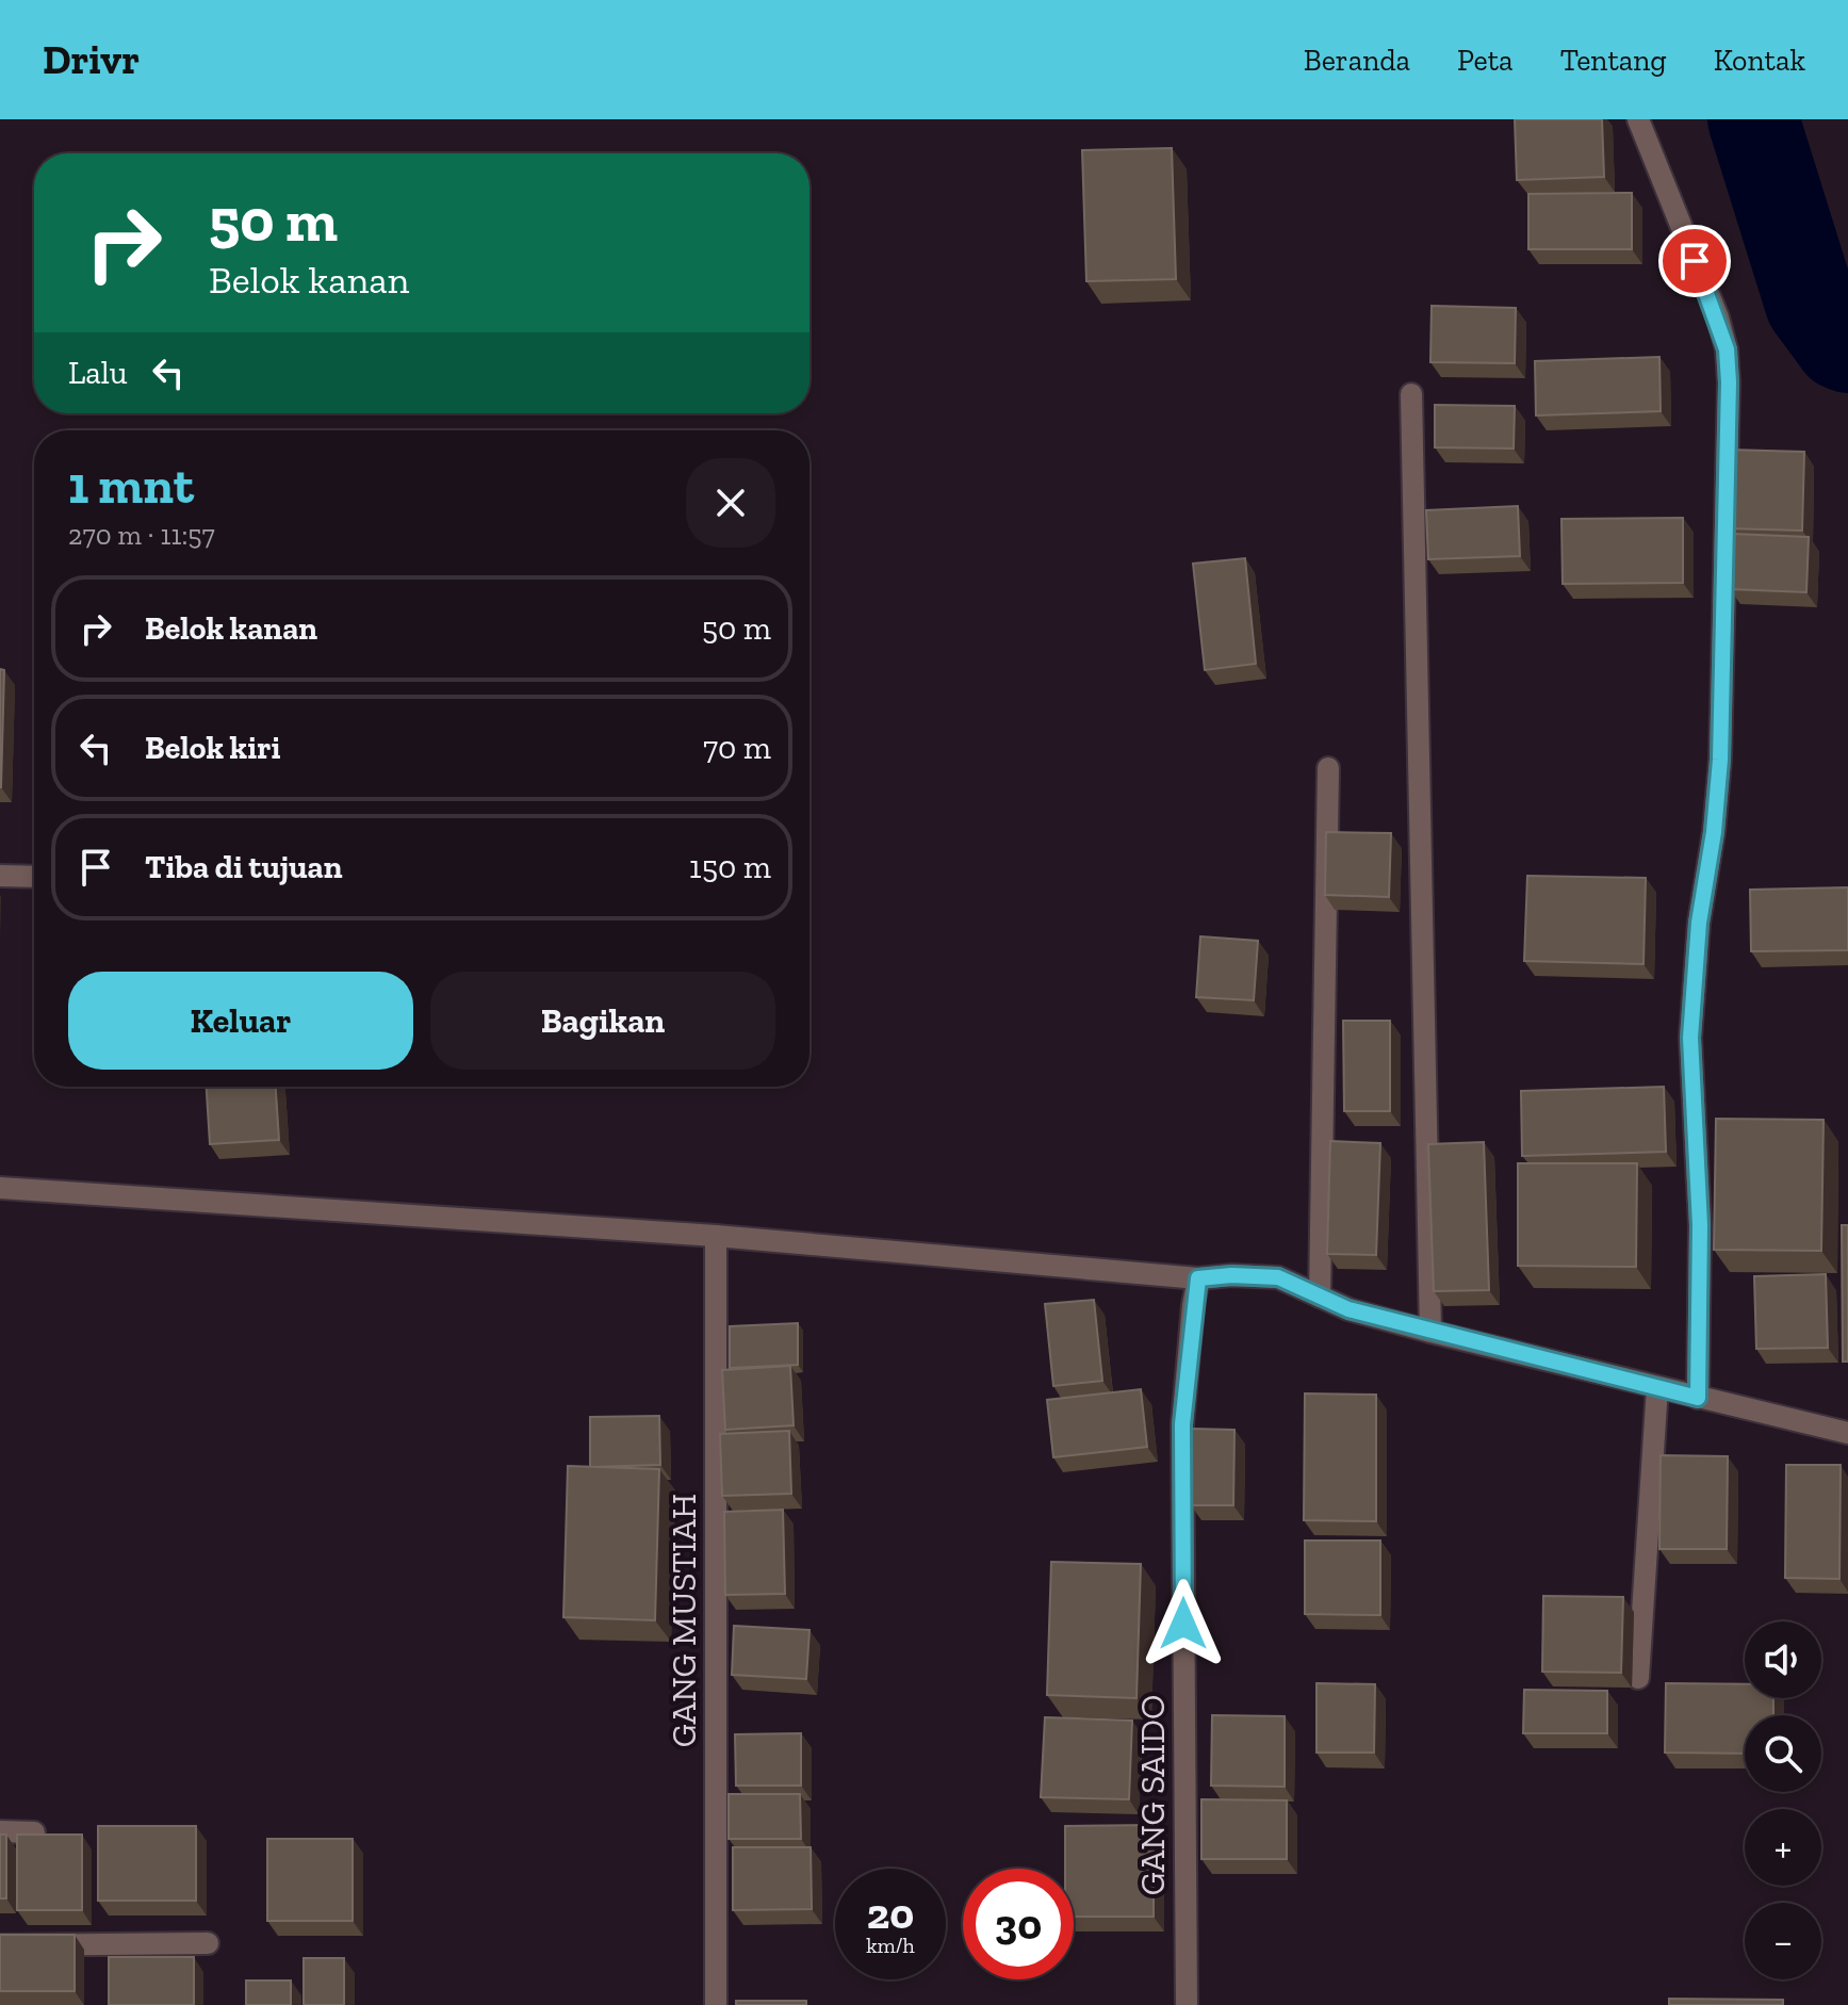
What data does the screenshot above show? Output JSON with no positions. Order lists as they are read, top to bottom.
{
  "streets": {
    "street": ["GANG MUSTIAH", "GANG SAIDO"]
  },
  "page": {
    "header": "Drivr",
    "nav": [
      "Beranda",
      "Peta",
      "Tentang",
      "Kontak"
    ],
    "turn": ["50 m", "Belok kanan"],
    "then": "Lalu",
    "heading": ["1 mnt", "270 m · 11:57"],
    "list": [
      {
        "name": "Belok kanan",
        "value": "50 m"
      },
      {
        "name": "Belok kiri",
        "value": "70 m"
      },
      {
        "name": "Tiba di tujuan",
        "value": "150 m"
      }
    ],
    "buttons": ["Keluar", "Bagikan"],
    "map_buttons": ["+", "−"],
    "speed": "20 km/h",
    "limit": "30"
  }
}
